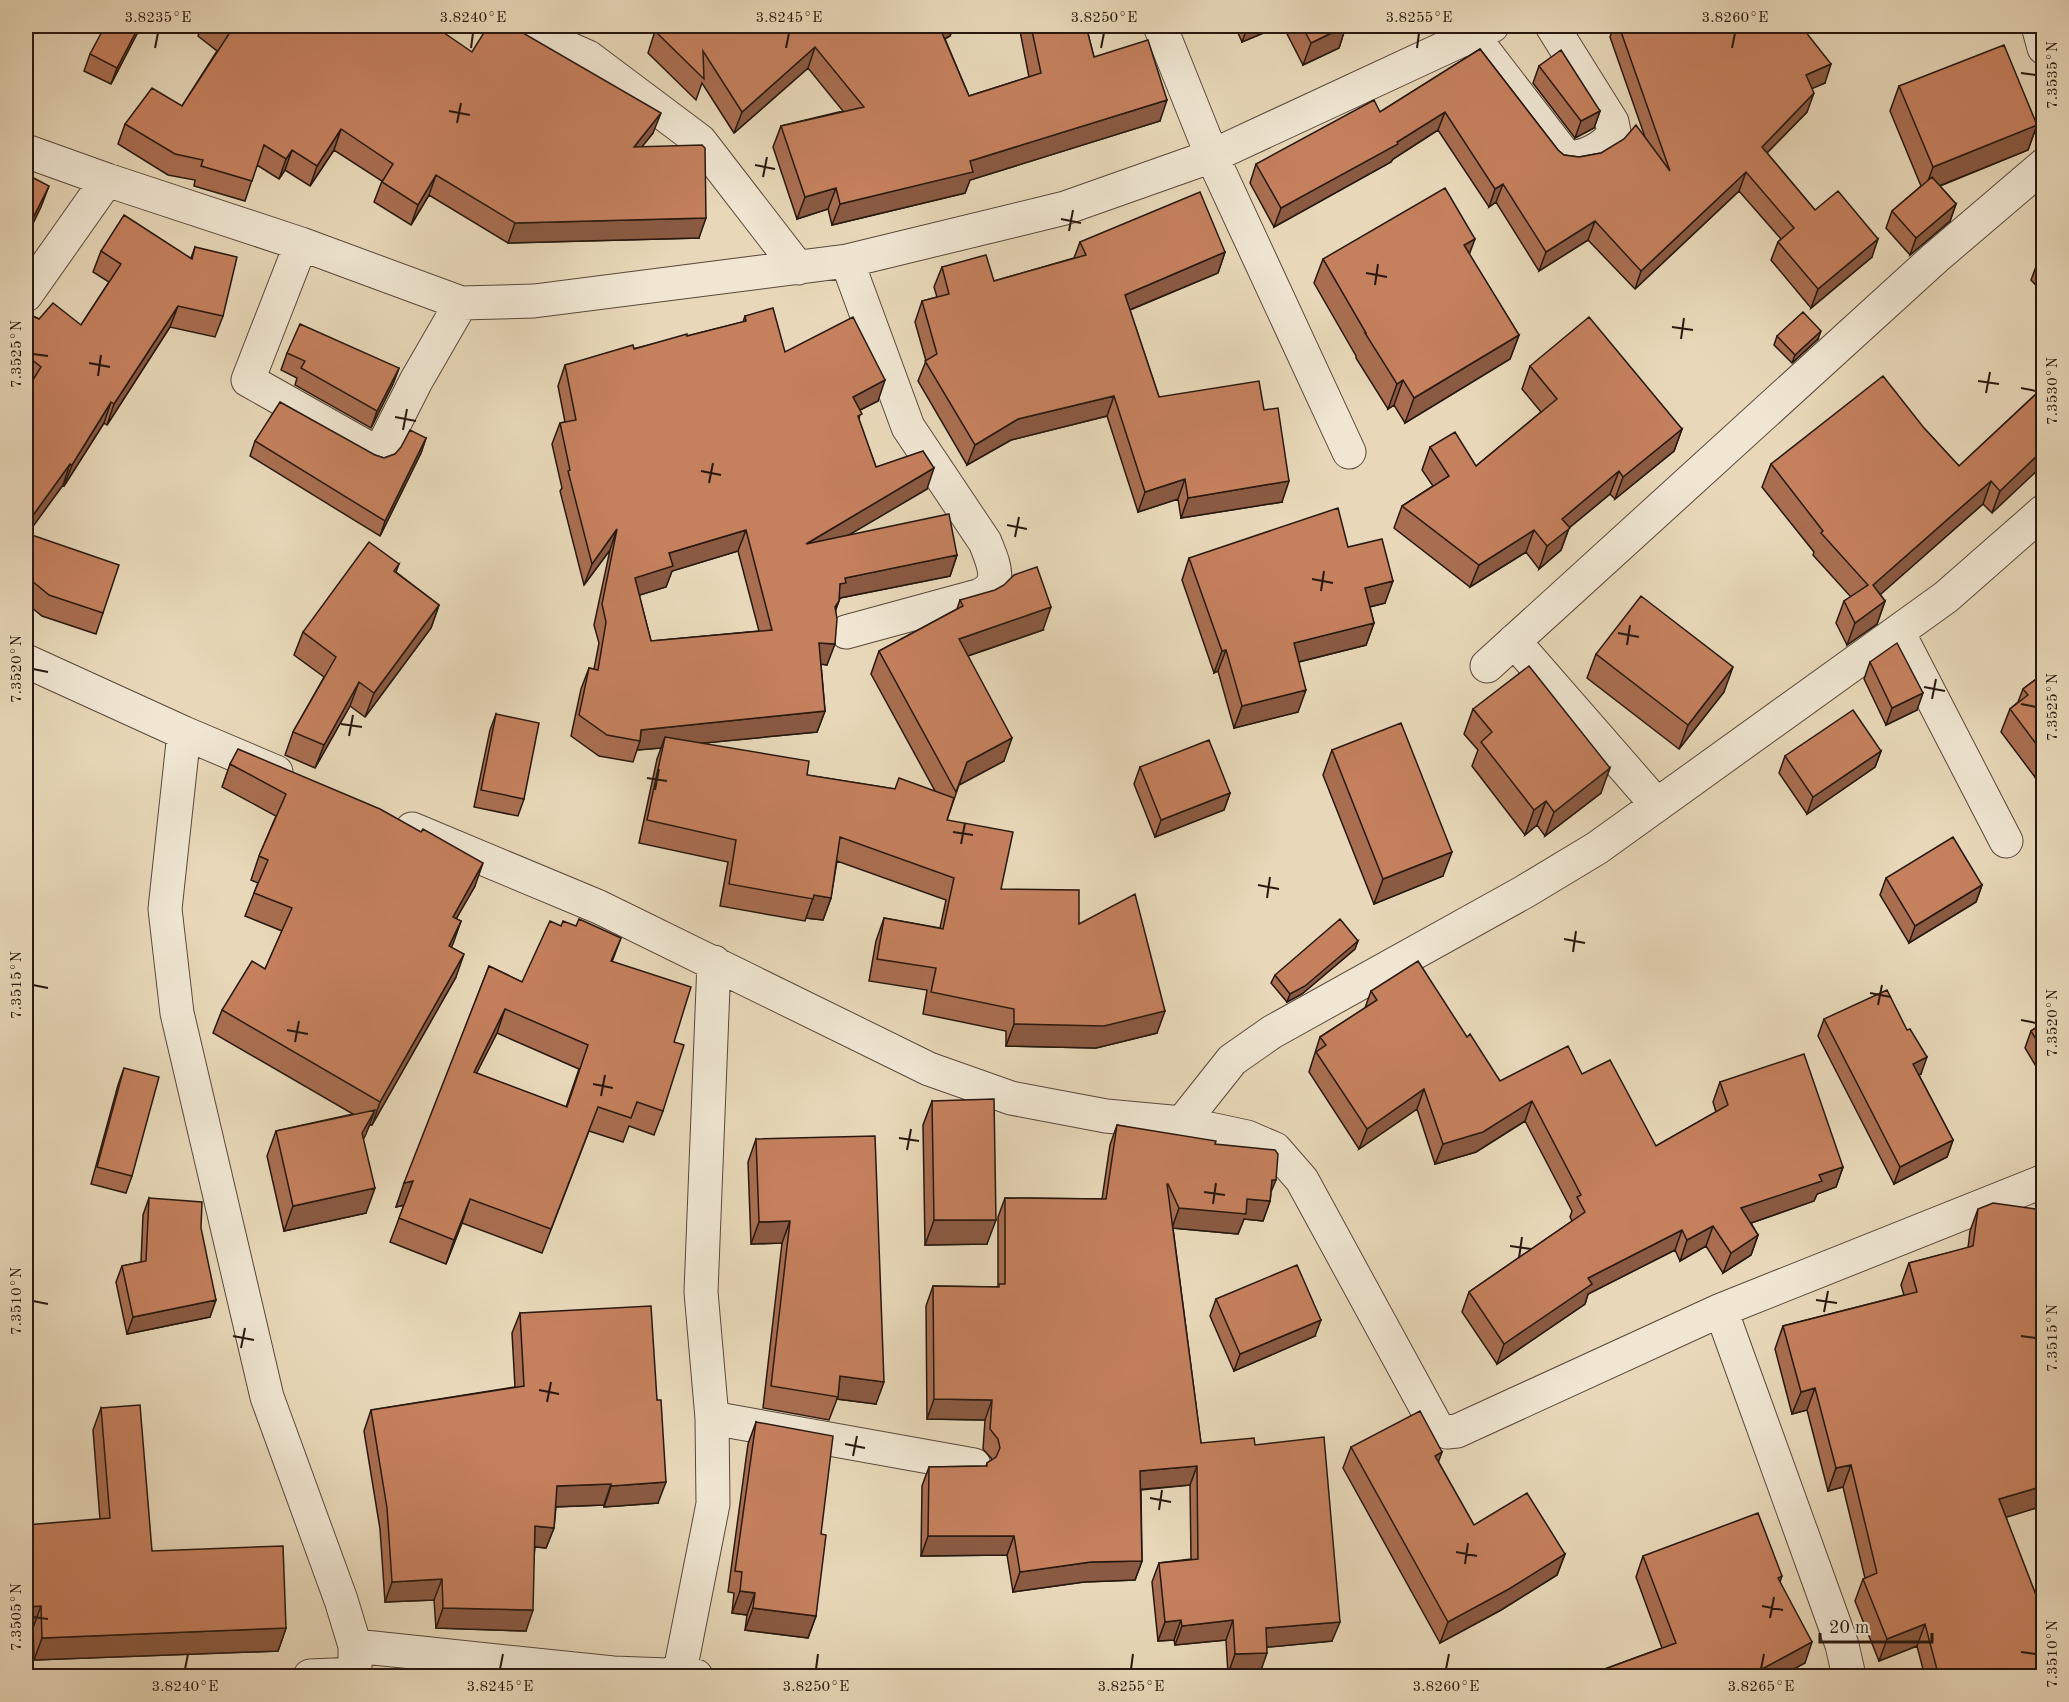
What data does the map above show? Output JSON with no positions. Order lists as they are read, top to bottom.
{
  "scale_bar": "20 m",
  "coordinates": [
    "3.8235°E",
    "3.8240°E",
    "3.8245°E",
    "3.8250°E",
    "3.8255°E",
    "3.8260°E",
    "7.3535°N",
    "7.3525°N",
    "7.3530°N",
    "7.3520°N",
    "7.3515°N",
    "7.3510°N",
    "7.3505°N",
    "3.8265°E"
  ]
}
